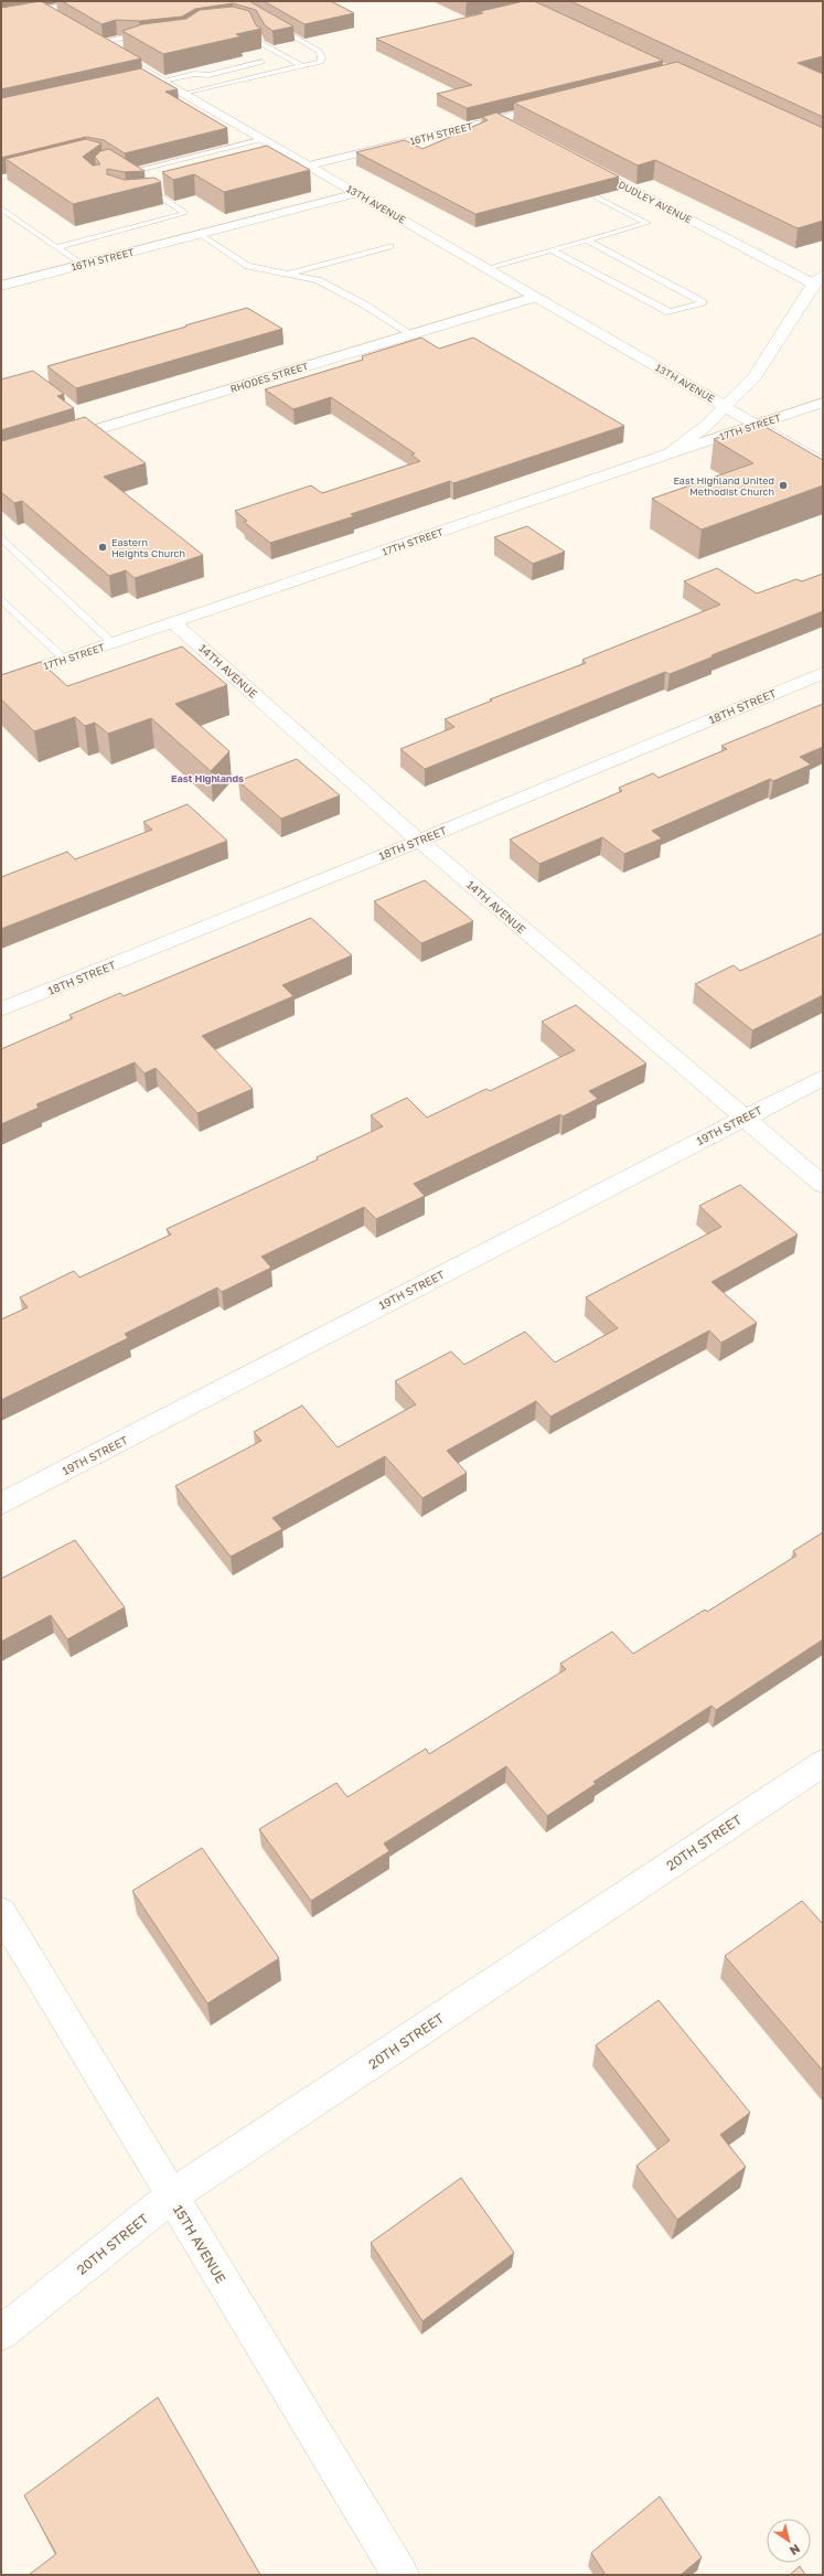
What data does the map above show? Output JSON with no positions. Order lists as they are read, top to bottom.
{
  "streets": {
    "street": [
      "16TH STREET",
      "DUDLEY AVENUE",
      "13TH AVENUE",
      "RHODES STREET",
      "17TH STREET",
      "14TH AVENUE",
      "18TH STREET",
      "19TH STREET",
      "20TH STREET",
      "15TH AVENUE"
    ]
  },
  "crossings": [
    ["16TH STREET", "13TH AVENUE"],
    ["13TH AVENUE", "RHODES STREET"],
    ["13TH AVENUE", "17TH STREET"],
    ["17TH STREET", "14TH AVENUE"],
    ["14TH AVENUE", "18TH STREET"],
    ["14TH AVENUE", "19TH STREET"],
    ["20TH STREET", "15TH AVENUE"]
  ],
  "districts": ["East Highlands"],
  "places": ["East Highland United Methodist Church", "Eastern Heights Church"],
  "north": "bottom right"
}
